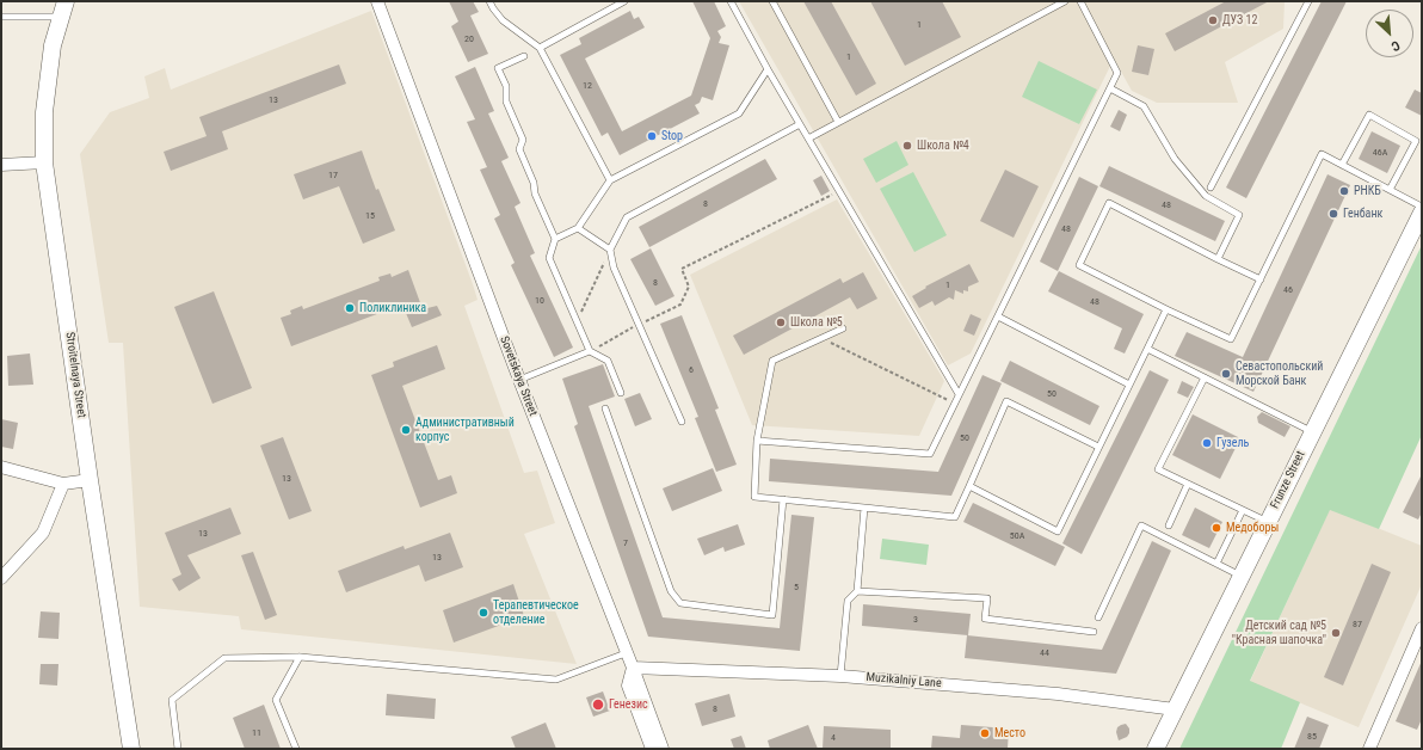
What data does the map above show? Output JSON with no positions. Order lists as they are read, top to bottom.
{
  "streets": {
    "main road": ["Stroitelnaya Street", "Frunze Street"],
    "street": ["Sovetskaya Street", "Muzikalniy Lane"]
  },
  "crossings": [
    ["Sovetskaya Street", "Muzikalniy Lane"],
    ["Frunze Street", "Muzikalniy Lane"]
  ],
  "places": [
    "ДУЗ 12",
    "Stop",
    "Школа №4",
    "РНКБ",
    "Генбанк",
    "Поликлиника",
    "Школа №5",
    "Севастопольский Морской Банк",
    "Административный корпус",
    "Гузель",
    "Медоборы",
    "Терапевтическое отделение",
    "Детский сад №5 \"Красная шапочка\"",
    "Генезис",
    "Место"
  ],
  "house_numbers": [
    "1",
    "20",
    "1",
    "12",
    "13",
    "46А",
    "17",
    "8",
    "48",
    "15",
    "48",
    "8",
    "1",
    "46",
    "10",
    "48",
    "6",
    "50",
    "50",
    "13",
    "13",
    "50А",
    "7",
    "13",
    "5",
    "3",
    "87",
    "44",
    "8",
    "11",
    "85",
    "4"
  ],
  "north": "bottom right"
}
